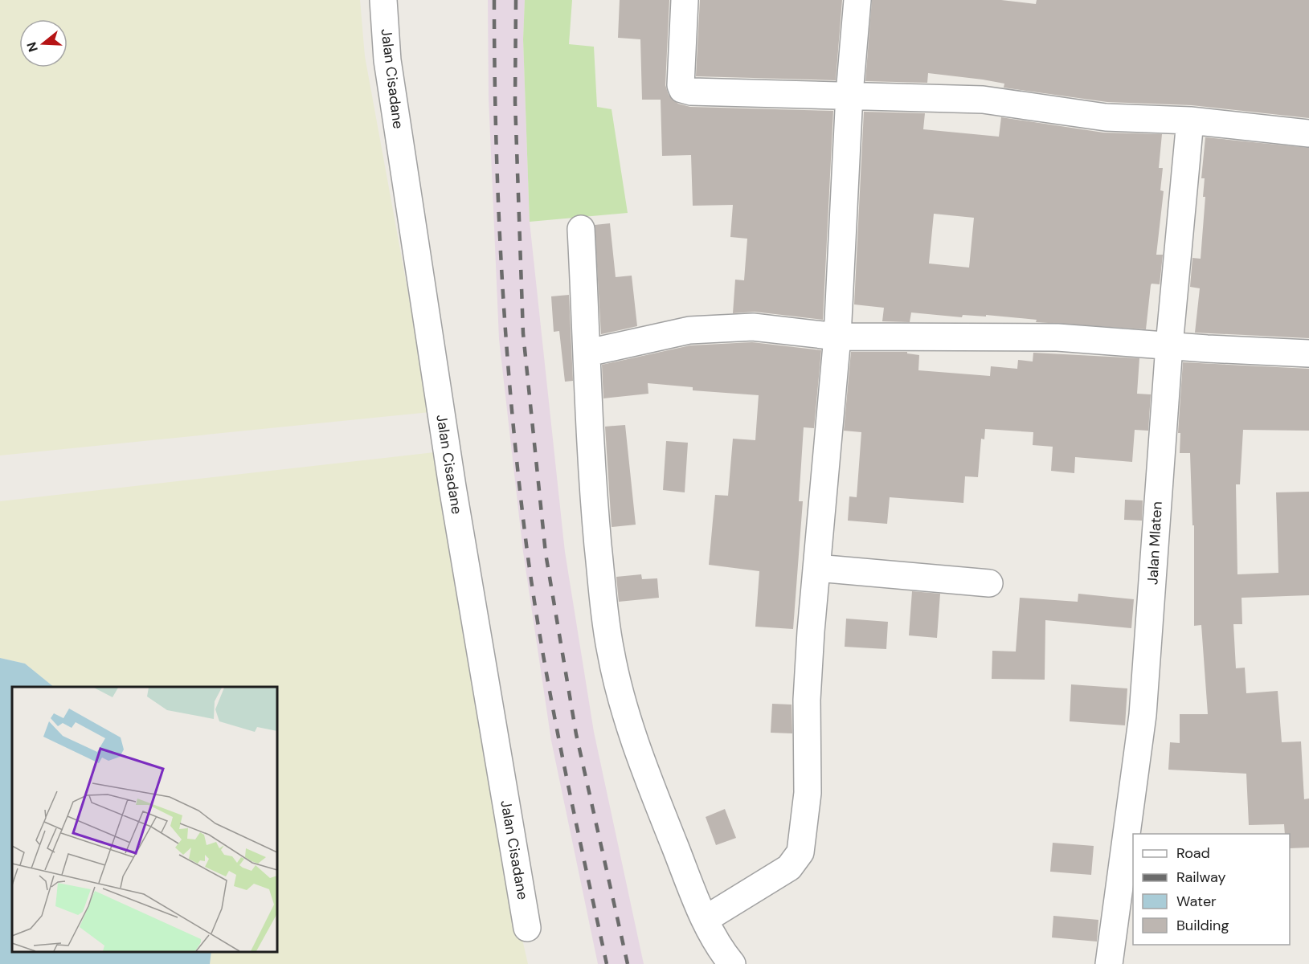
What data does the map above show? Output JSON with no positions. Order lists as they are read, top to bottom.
{
  "streets": {
    "street": ["Jalan Cisadane", "Jalan Mlaten"]
  },
  "legend": [
    "Road",
    "Railway",
    "Water",
    "Building"
  ],
  "north": "left"
}
